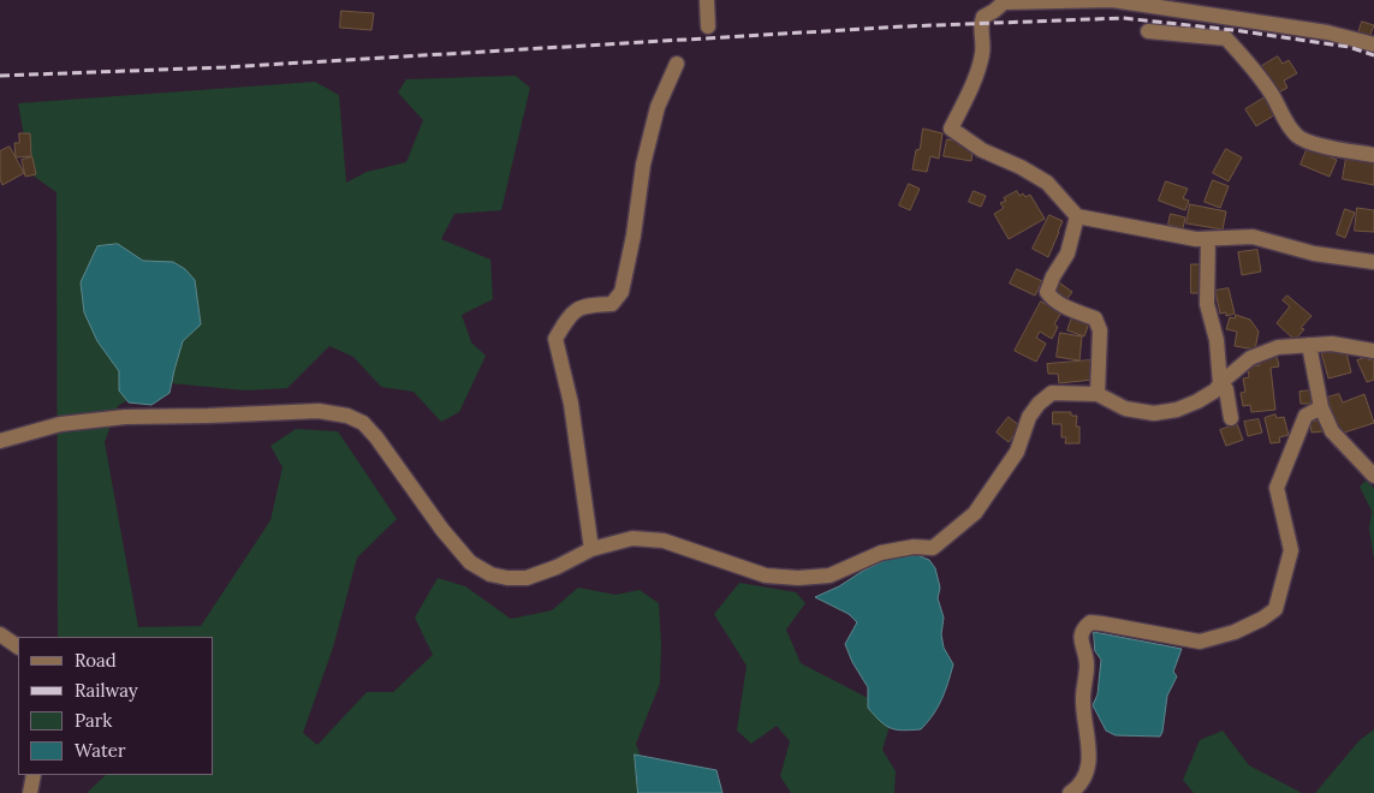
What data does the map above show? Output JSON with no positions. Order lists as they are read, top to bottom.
{
  "legend": [
    "Road",
    "Railway",
    "Park",
    "Water"
  ]
}
